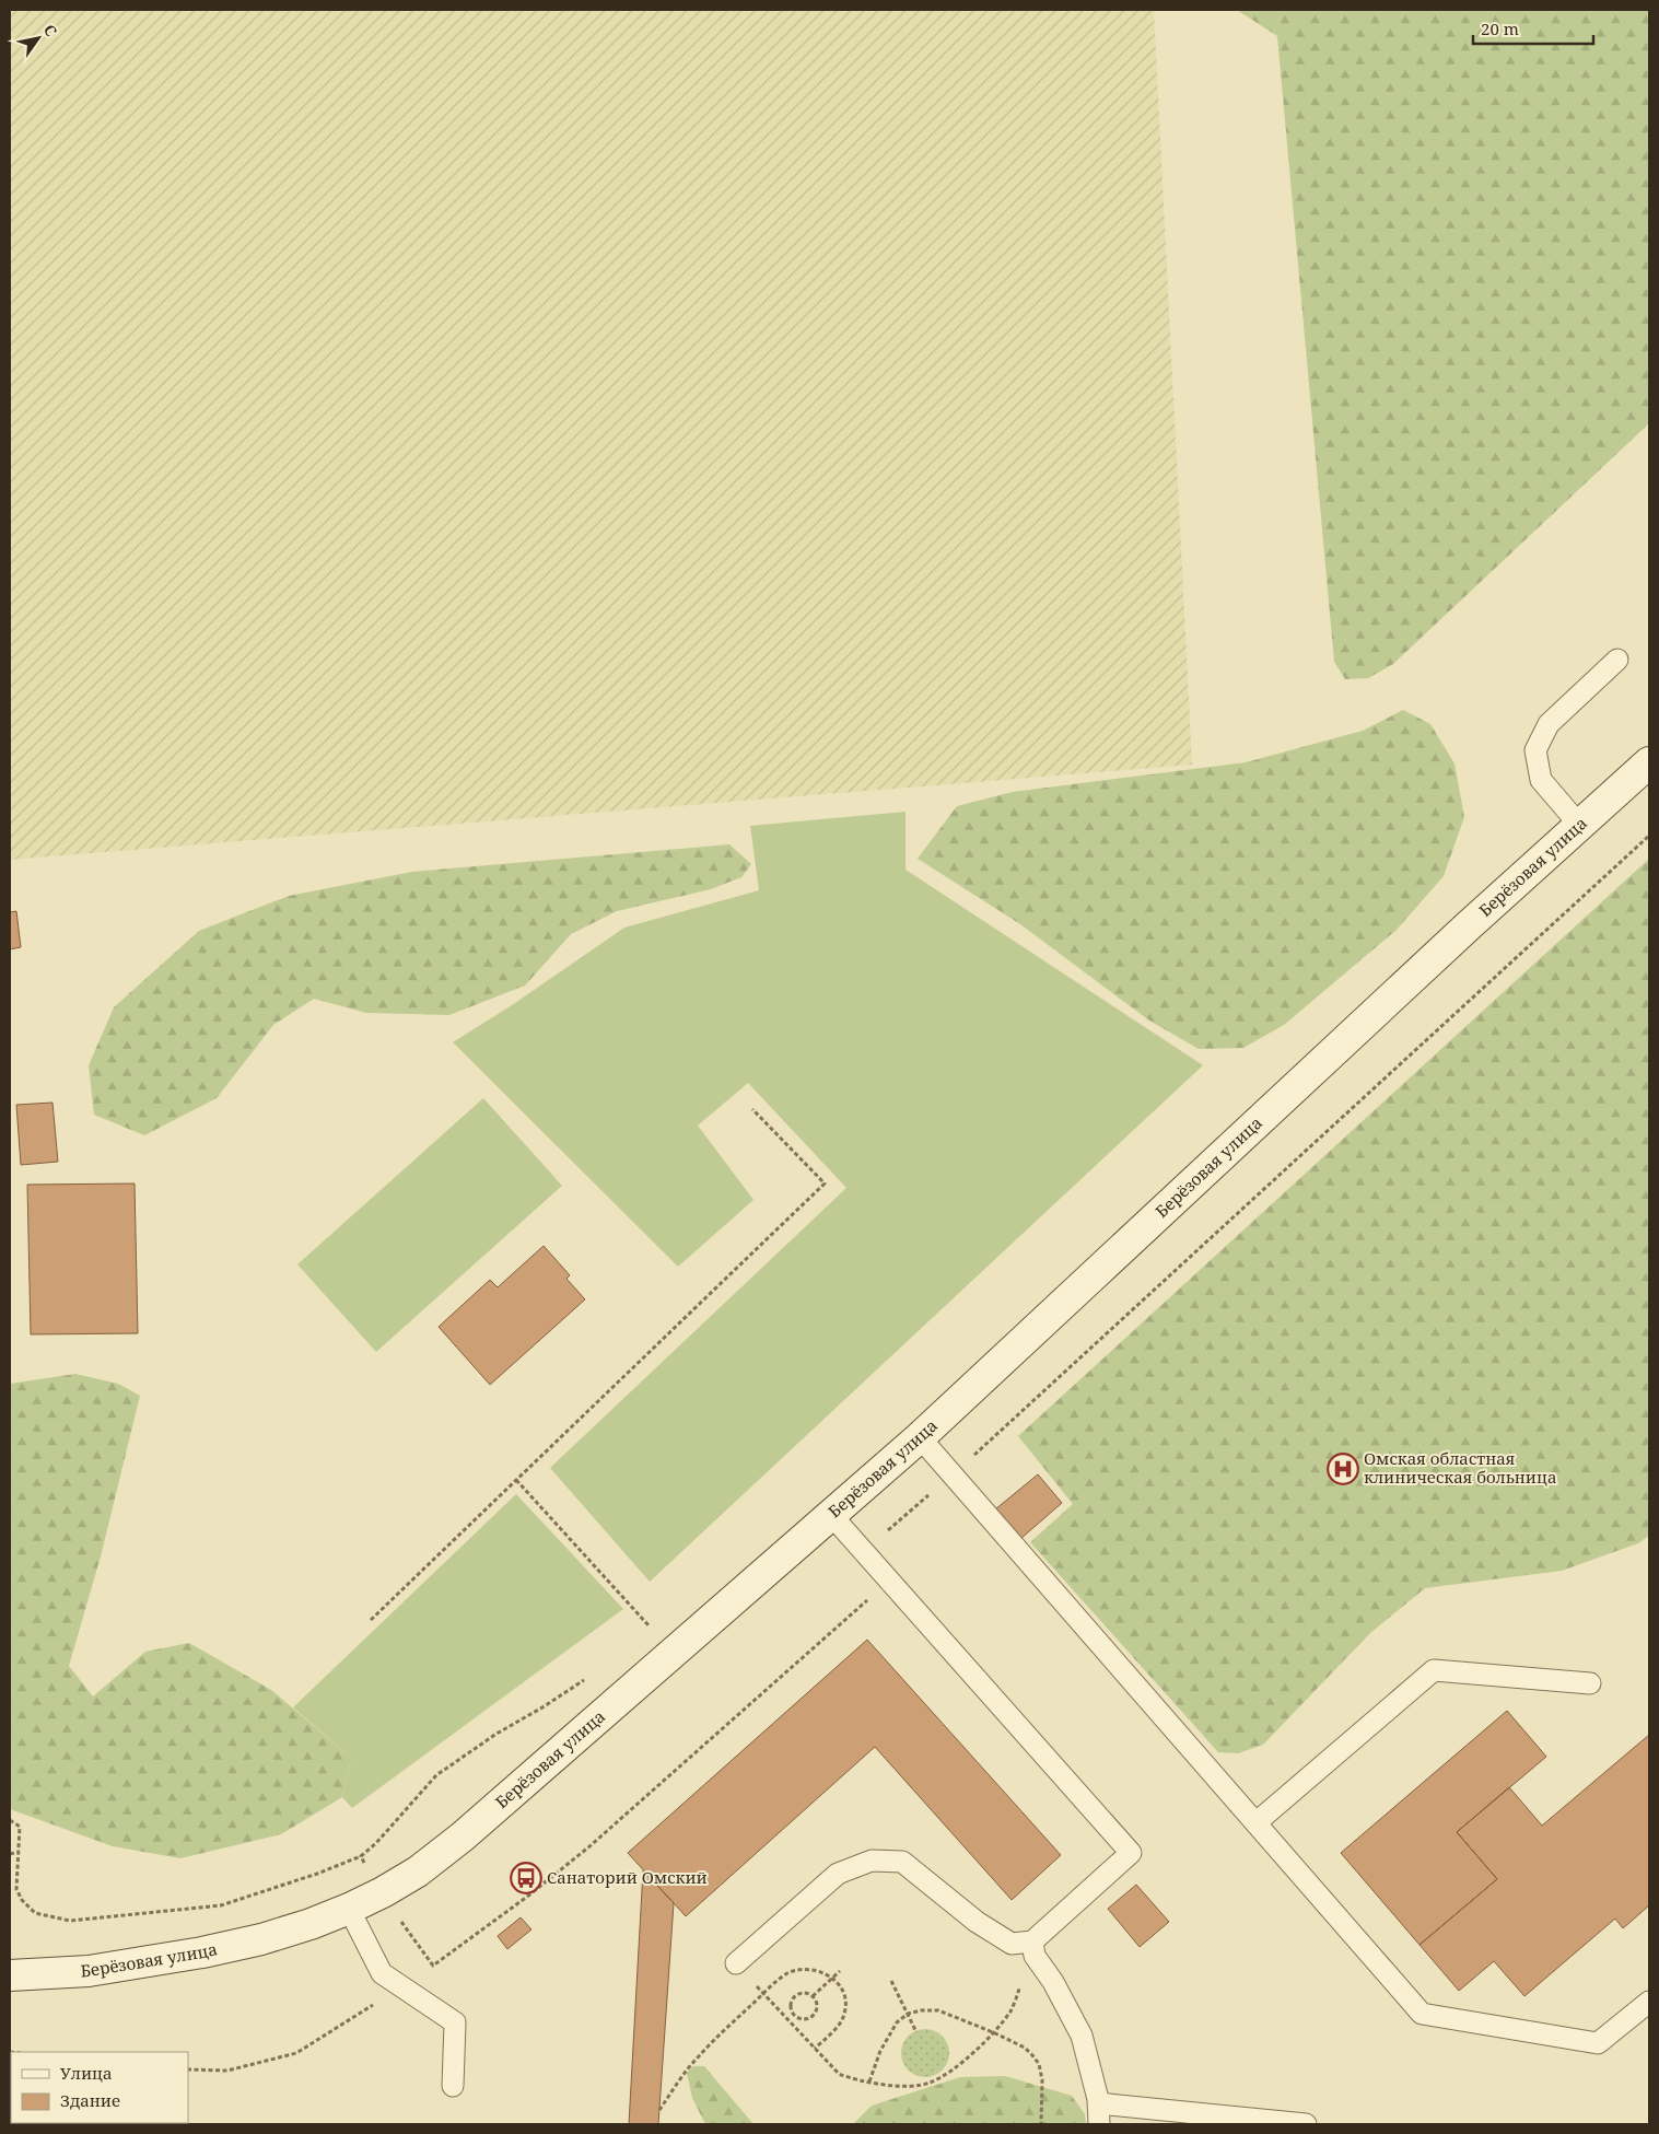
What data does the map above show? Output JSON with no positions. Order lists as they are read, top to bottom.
{
  "streets": {
    "main road": ["Берёзовая улица"]
  },
  "places": {
    "hospital": ["Омская областная клиническая больница"],
    "bus stop": ["Санаторий Омский"]
  },
  "legend": ["Улица", "Здание"],
  "scale_bar": "20 m",
  "north": "top right"
}
